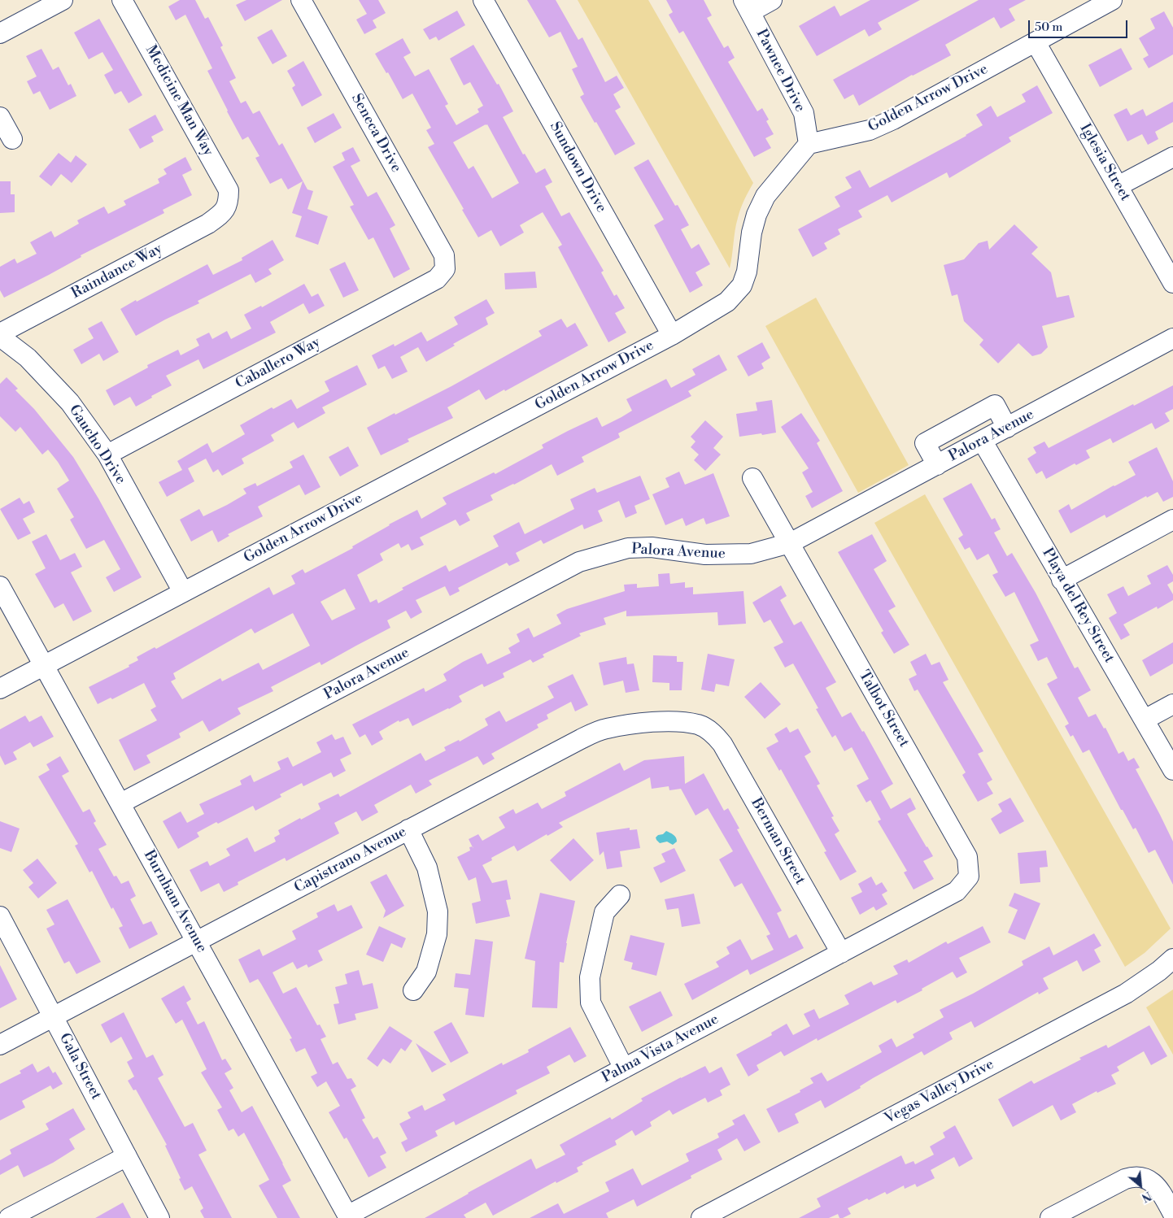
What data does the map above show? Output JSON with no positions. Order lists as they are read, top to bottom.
{
  "streets": {
    "street": [
      "Pawnee Drive",
      "Golden Arrow Drive",
      "Medicine Man Way",
      "Seneca Drive",
      "Iglesia Street",
      "Sundown Drive",
      "Raindance Way",
      "Caballero Way",
      "Palora Avenue",
      "Gaucho Drive",
      "Playa del Rey Street",
      "Talbot Street",
      "Berman Street",
      "Capistrano Avenue",
      "Burnham Avenue",
      "Palma Vista Avenue",
      "Gala Street",
      "Vegas Valley Drive"
    ]
  },
  "crossings": [
    ["Pawnee Drive", "Golden Arrow Drive"],
    ["Golden Arrow Drive", "Iglesia Street"],
    ["Golden Arrow Drive", "Sundown Drive"],
    ["Golden Arrow Drive", "Gaucho Drive"],
    ["Golden Arrow Drive", "Burnham Avenue"],
    ["Medicine Man Way", "Raindance Way"],
    ["Seneca Drive", "Caballero Way"],
    ["Caballero Way", "Gaucho Drive"],
    ["Palora Avenue", "Playa del Rey Street"],
    ["Palora Avenue", "Talbot Street"],
    ["Palora Avenue", "Burnham Avenue"],
    ["Talbot Street", "Palma Vista Avenue"],
    ["Berman Street", "Capistrano Avenue"],
    ["Berman Street", "Palma Vista Avenue"],
    ["Capistrano Avenue", "Burnham Avenue"],
    ["Capistrano Avenue", "Gala Street"],
    ["Burnham Avenue", "Palma Vista Avenue"]
  ],
  "scale_bar": "50 m",
  "north": "bottom right"
}
